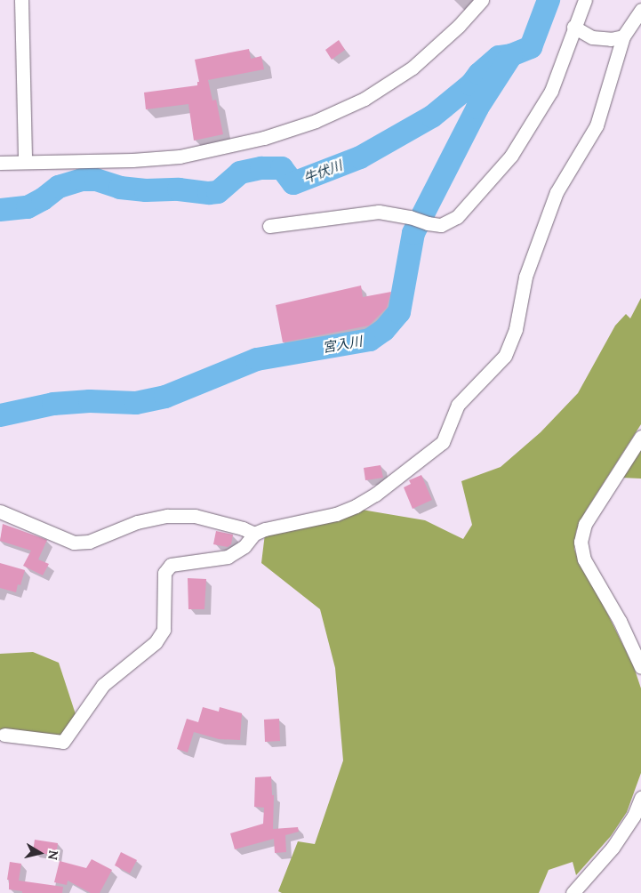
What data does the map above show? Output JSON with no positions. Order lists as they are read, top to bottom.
{
  "water": ["牛伏川", "宮入川"],
  "north": "right"
}
